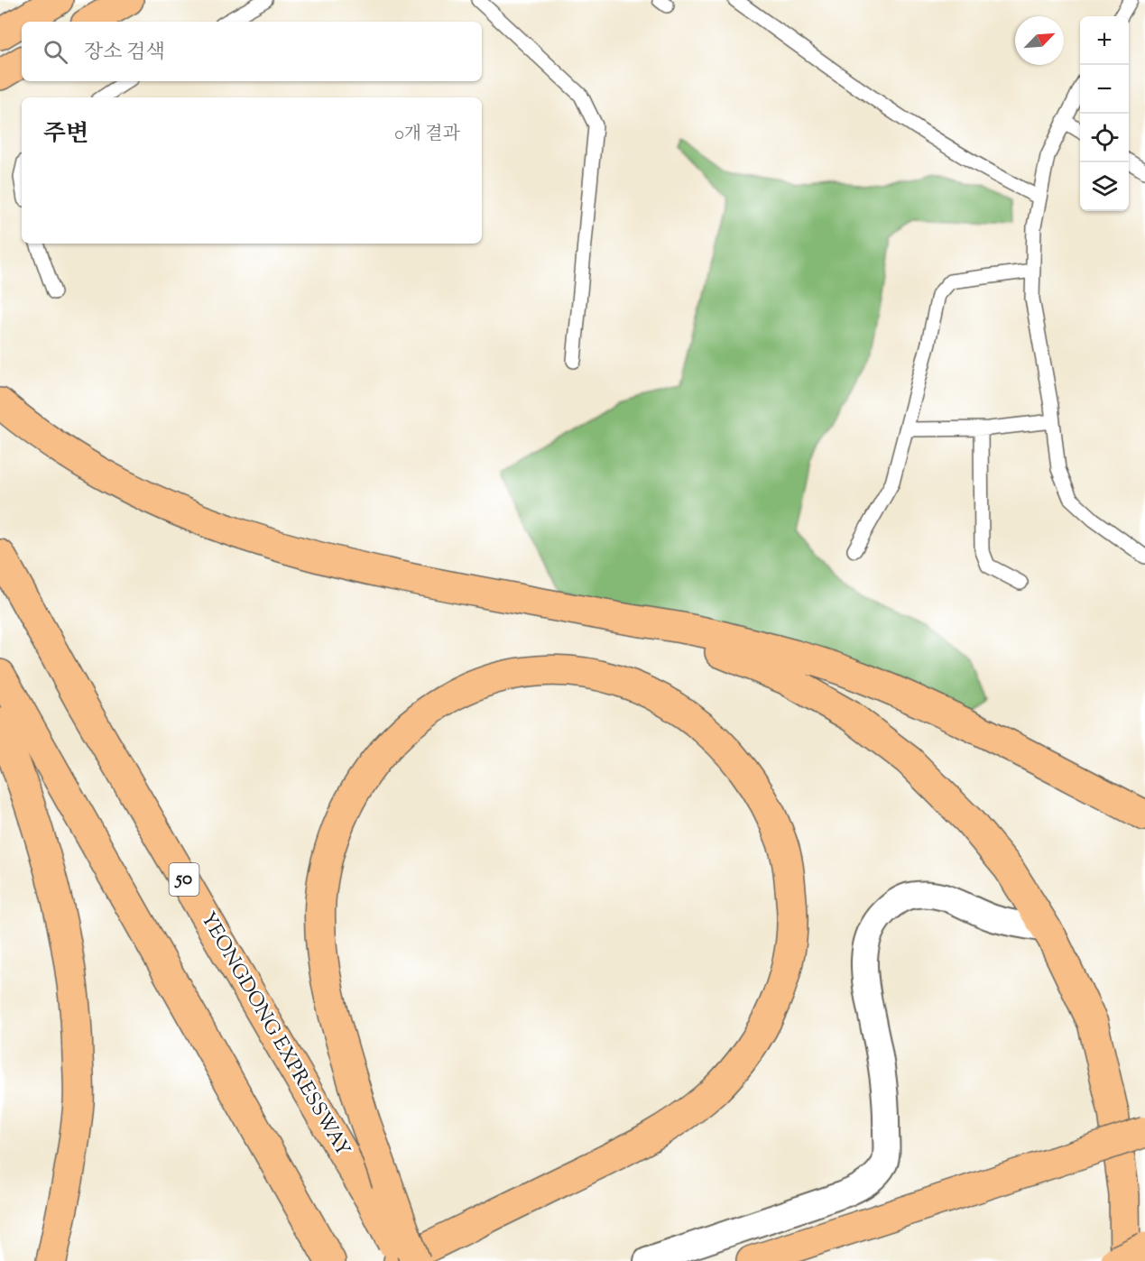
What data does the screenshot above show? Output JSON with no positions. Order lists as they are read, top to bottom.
{
  "streets": {
    "main road": ["50", "YEONGDONG EXPRESSWAY"]
  },
  "north": "top right",
  "page": {
    "map_buttons": ["+", "−"],
    "search": "장소 검색",
    "heading": ["주변", "0개 결과"]
  }
}
